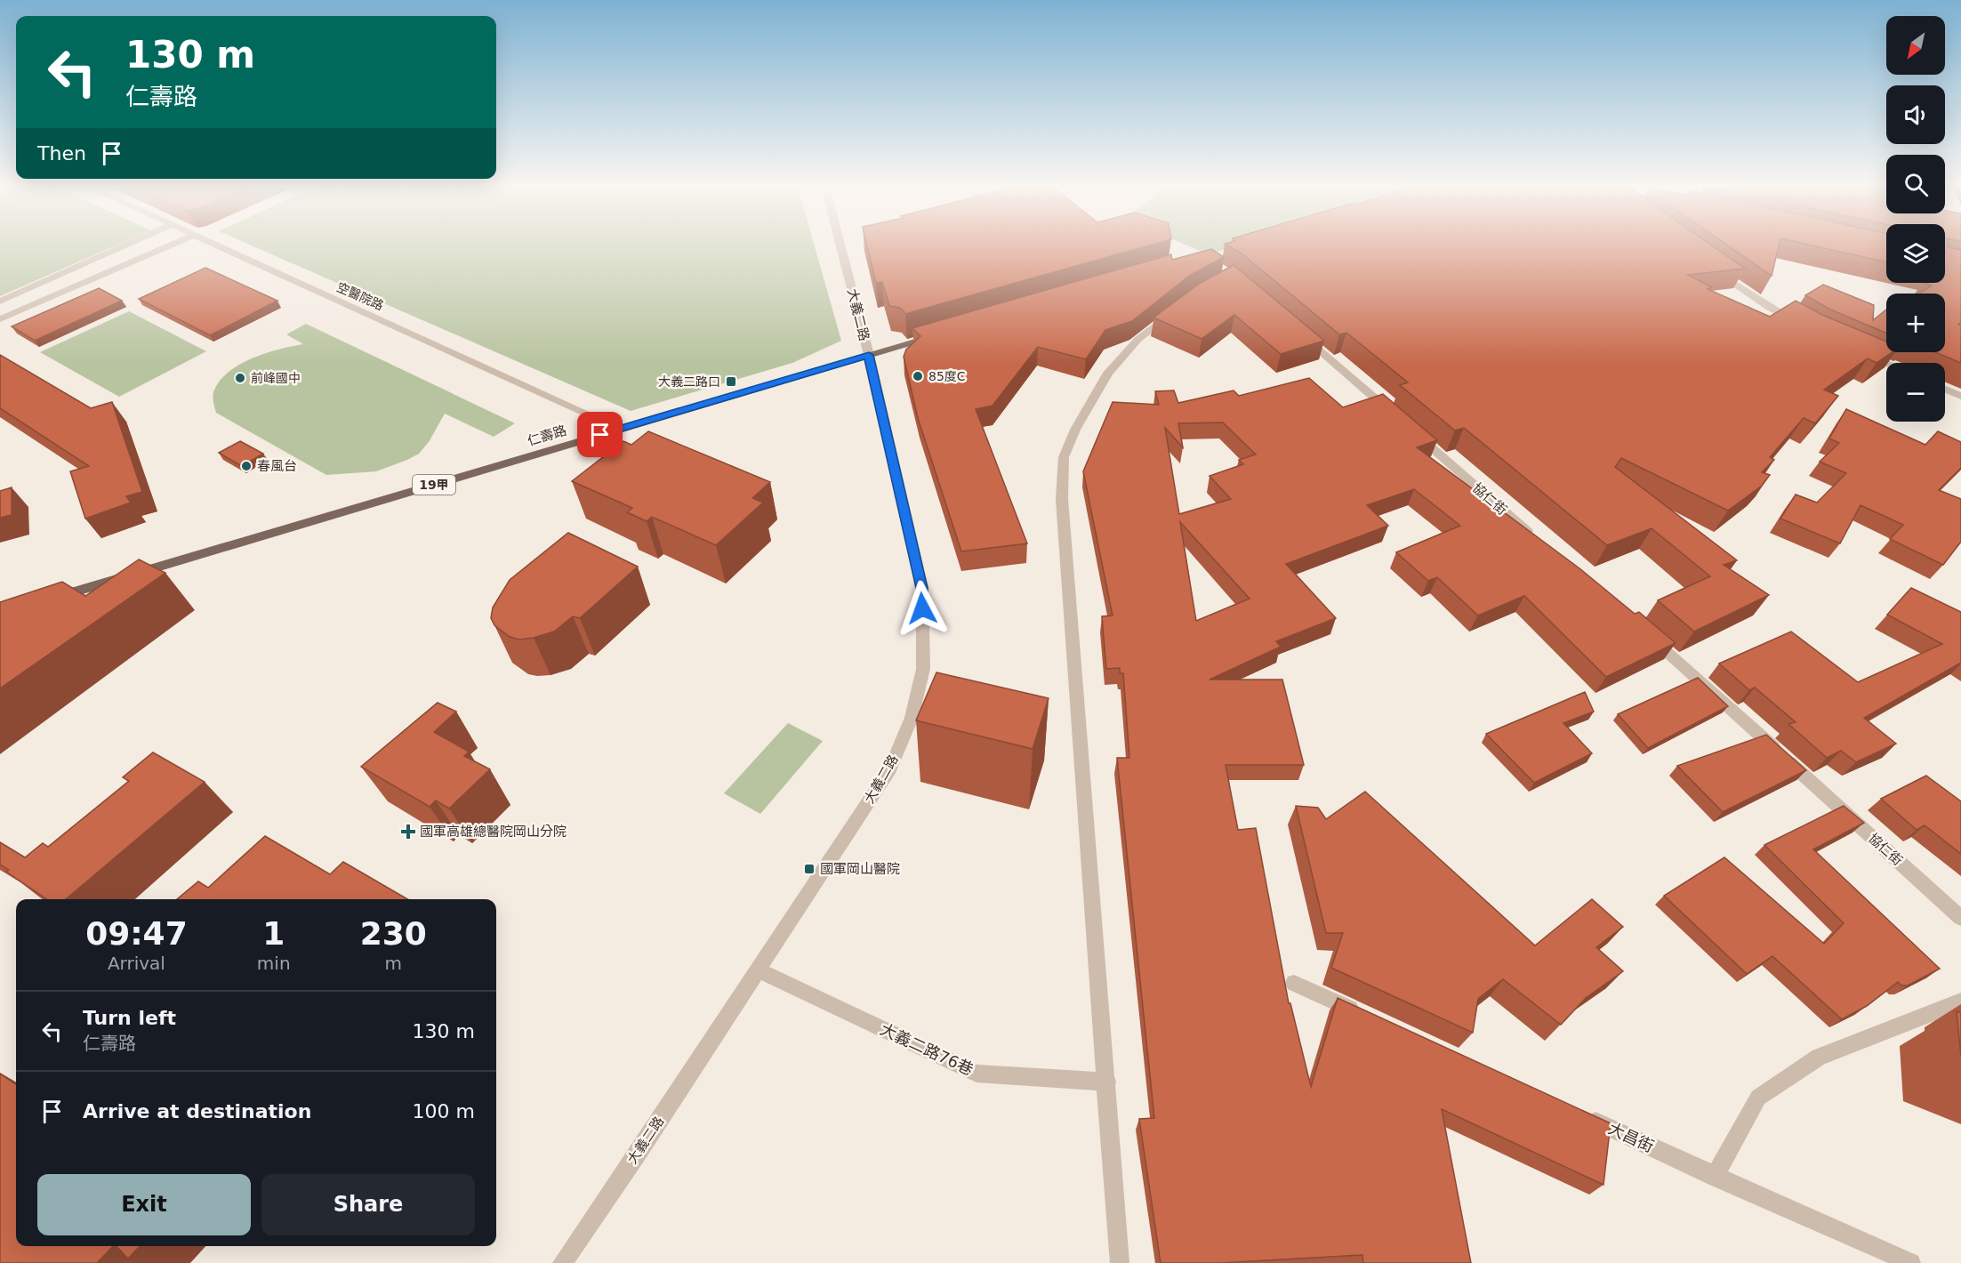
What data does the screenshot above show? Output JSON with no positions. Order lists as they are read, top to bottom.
{
  "streets": {
    "main road": ["仁壽路", "19甲"],
    "street": [
      "空醫院路",
      "大義二路",
      "協仁街",
      "大義二路76巷",
      "大昌街"
    ]
  },
  "crossings": [
    ["空醫院路", "仁壽路"],
    ["大義二路", "仁壽路"],
    ["大義二路", "大義二路76巷"]
  ],
  "places": {
    "other": ["85度C", "前峰國中", "春風台"],
    "transit": ["大義二路口", "國軍岡山醫院"],
    "health": ["國軍高雄總醫院岡山分院"]
  },
  "north": "bottom left",
  "page": {
    "map_buttons": ["+", "−"],
    "turn": ["130 m", "仁壽路"],
    "then": "Then",
    "eta": [
      "09:47",
      "Arrival",
      "1",
      "min",
      "230",
      "m"
    ],
    "list": [
      {
        "name": "Turn left",
        "note": "仁壽路",
        "value": "130 m"
      },
      {
        "name": "Arrive at destination",
        "value": "100 m"
      }
    ],
    "buttons": ["Exit", "Share"]
  }
}
